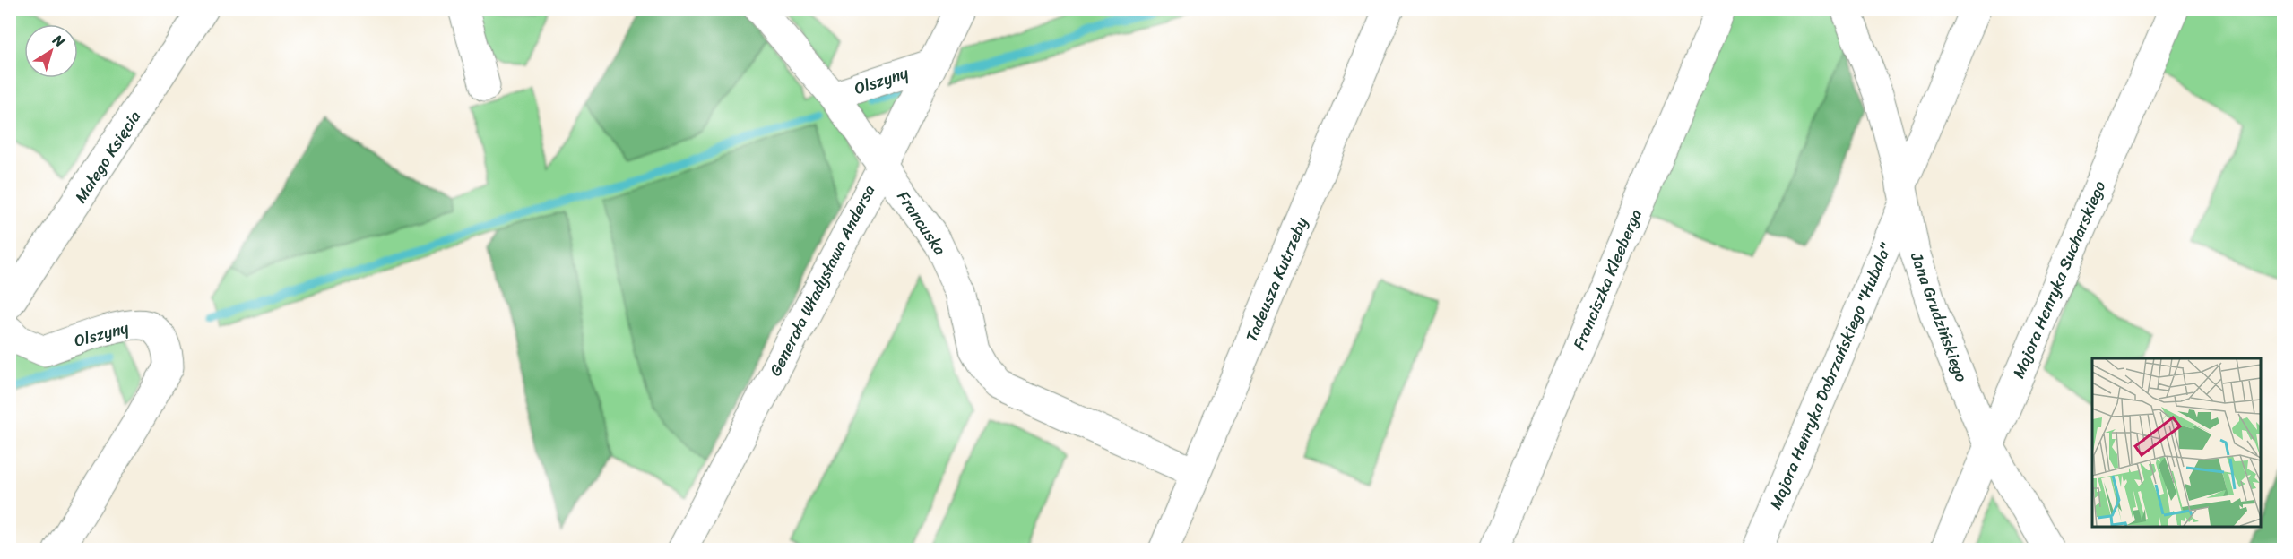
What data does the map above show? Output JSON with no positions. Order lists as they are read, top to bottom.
{
  "streets": {
    "street": [
      "Olszyny",
      "Małego Księcia",
      "Francuska",
      "Tadeusza Kutrzeby",
      "Franciszka Kleeberga",
      "Majora Henryka Sucharskiego",
      "Generała Władysława Andersa",
      "Jana Grudzińskiego",
      "Majora Henryka Dobrzańskiego \"Hubala\""
    ]
  },
  "crossings": [
    ["Olszyny", "Francuska"],
    ["Olszyny", "Generała Władysława Andersa"],
    ["Francuska", "Tadeusza Kutrzeby"],
    ["Francuska", "Generała Władysława Andersa"],
    ["Majora Henryka Sucharskiego", "Jana Grudzińskiego"],
    ["Jana Grudzińskiego", "Majora Henryka Dobrzańskiego \"Hubala\""]
  ],
  "north": "top right"
}
